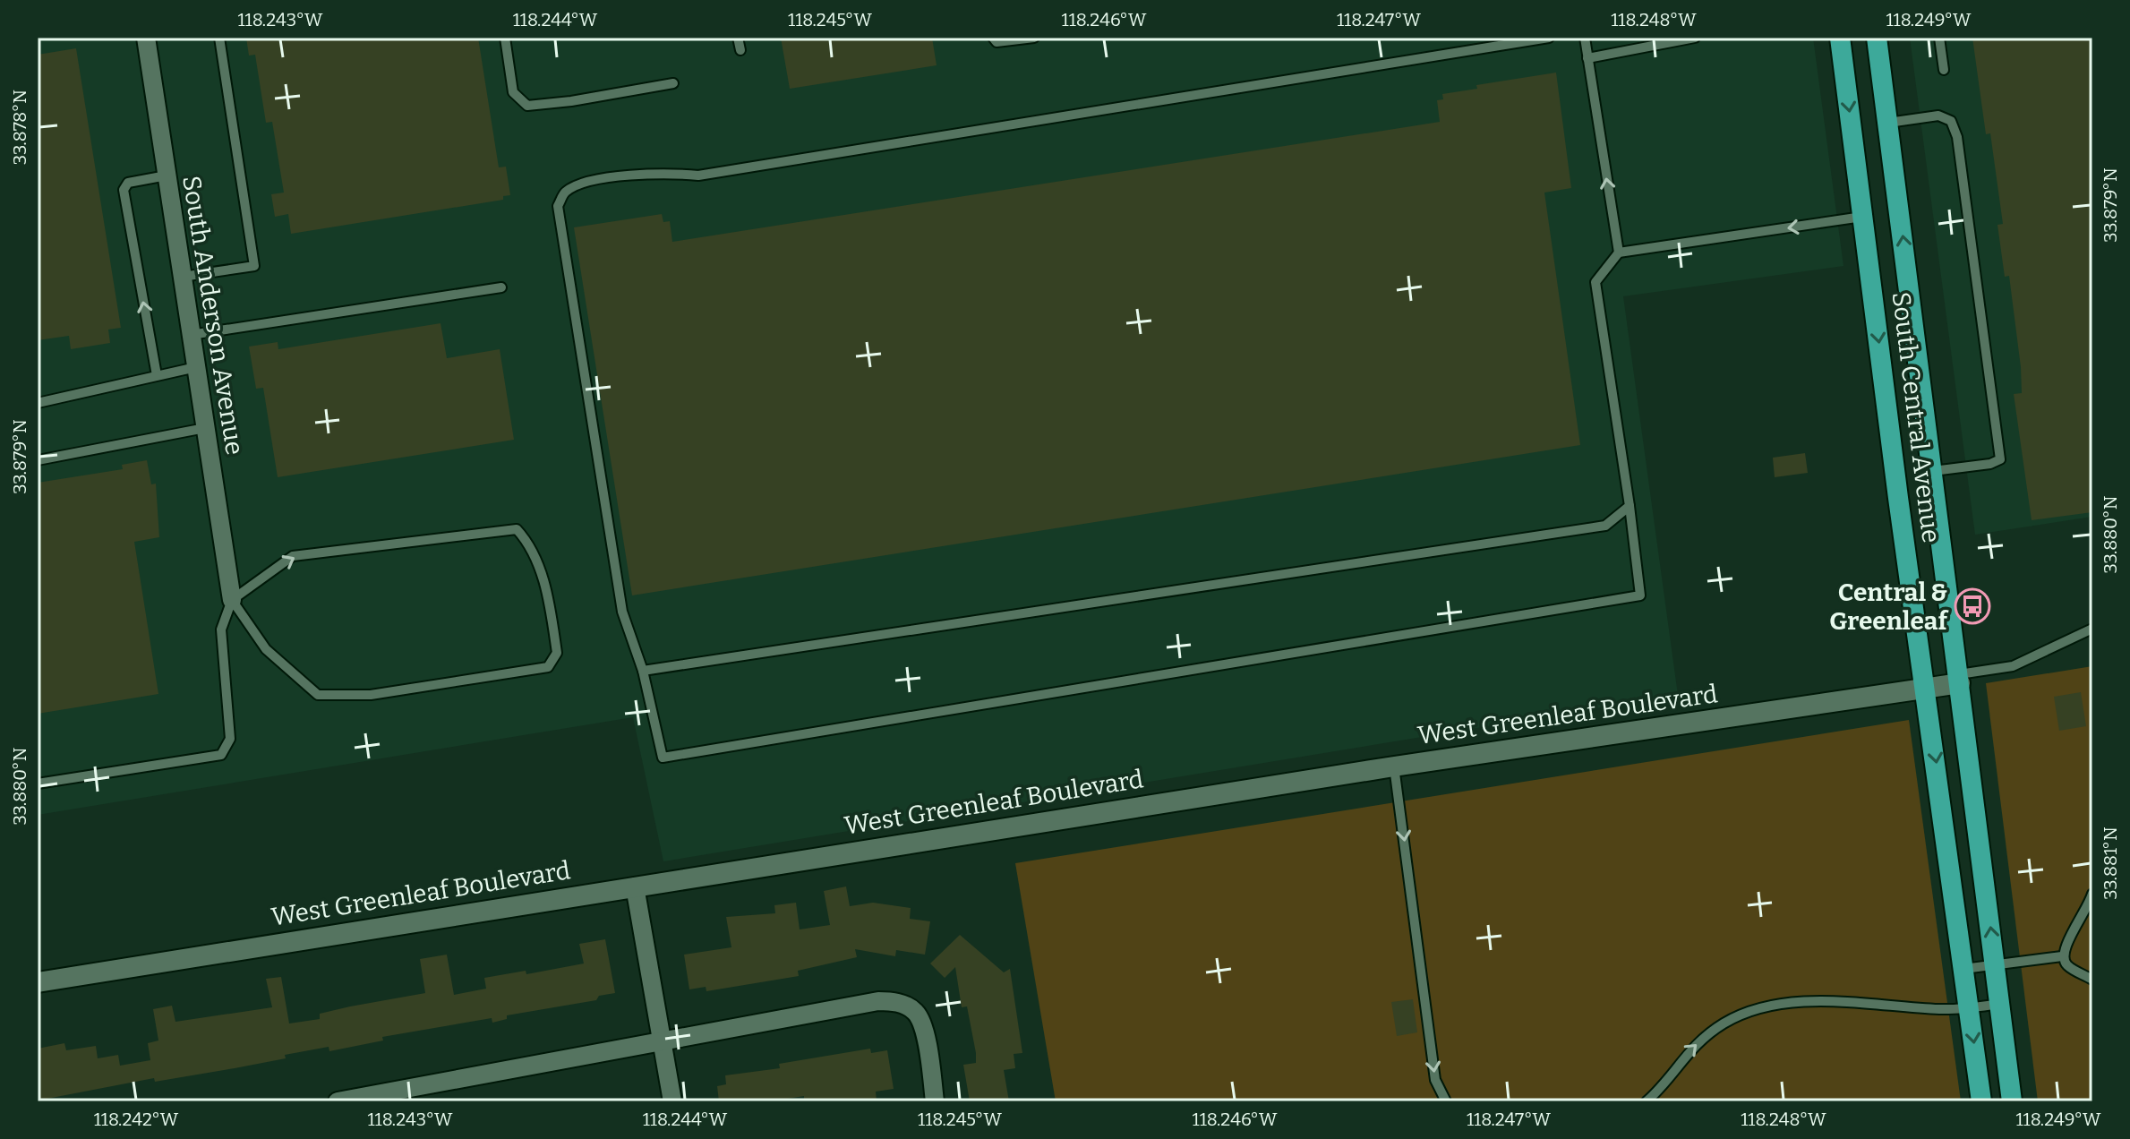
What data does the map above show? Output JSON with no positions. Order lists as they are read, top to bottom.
{
  "streets": {
    "main road": ["South Central Avenue"],
    "street": ["South Anderson Avenue", "West Greenleaf Boulevard"]
  },
  "crossings": [
    ["South Central Avenue", "West Greenleaf Boulevard"]
  ],
  "places": {
    "bus stop": ["Central & Greenleaf"]
  },
  "coordinates": [
    "118.243°W",
    "118.244°W",
    "118.245°W",
    "118.246°W",
    "118.247°W",
    "118.248°W",
    "118.249°W",
    "33.878°N",
    "33.879°N",
    "33.880°N",
    "33.881°N",
    "118.242°W"
  ]
}
